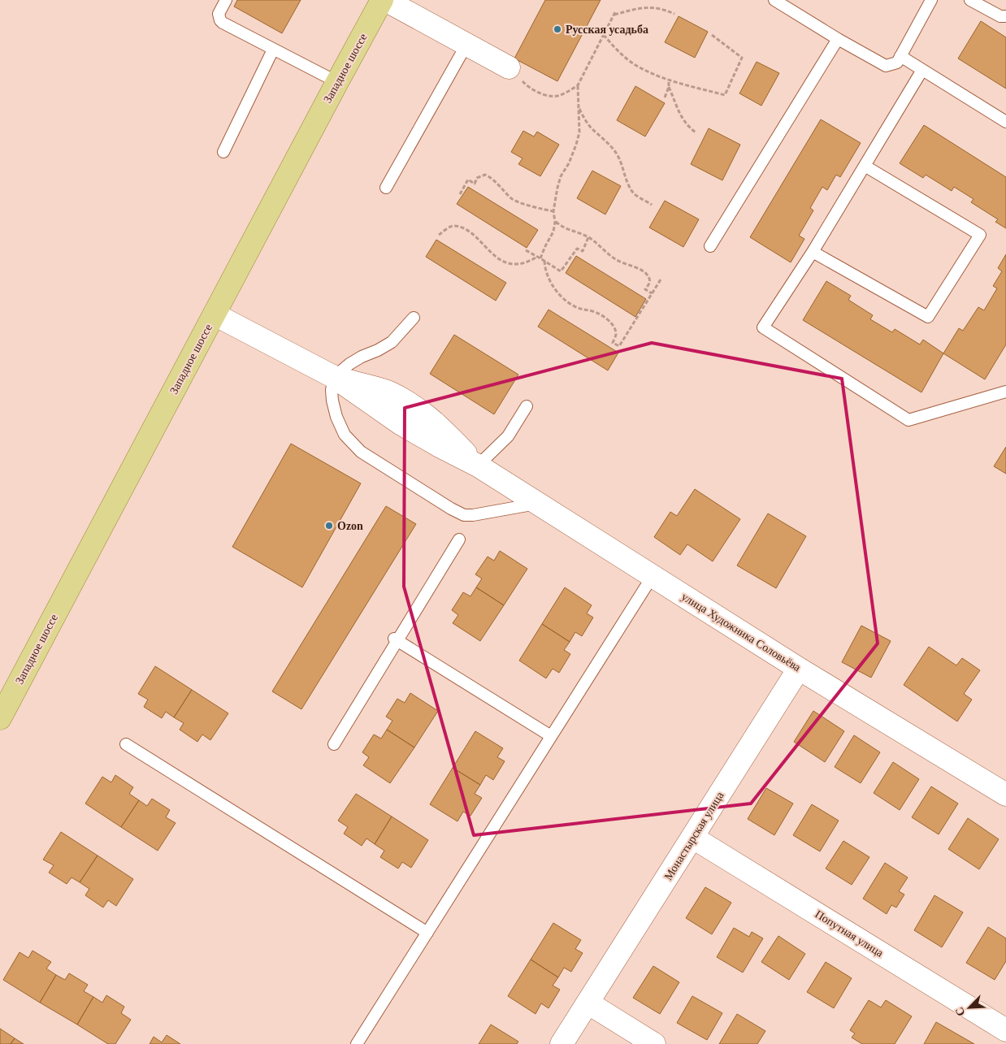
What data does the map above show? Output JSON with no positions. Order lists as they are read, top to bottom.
{
  "streets": {
    "main road": ["Западное шоссе"],
    "street": ["улица Художника Соловьёва", "Монастырская улица", "Попутная улица"]
  },
  "crossings": [
    ["Западное шоссе", "улица Художника Соловьёва"],
    ["улица Художника Соловьёва", "Монастырская улица"],
    ["Монастырская улица", "Попутная улица"]
  ],
  "places": ["Русская усадьба", "Ozon"],
  "north": "bottom left"
}
